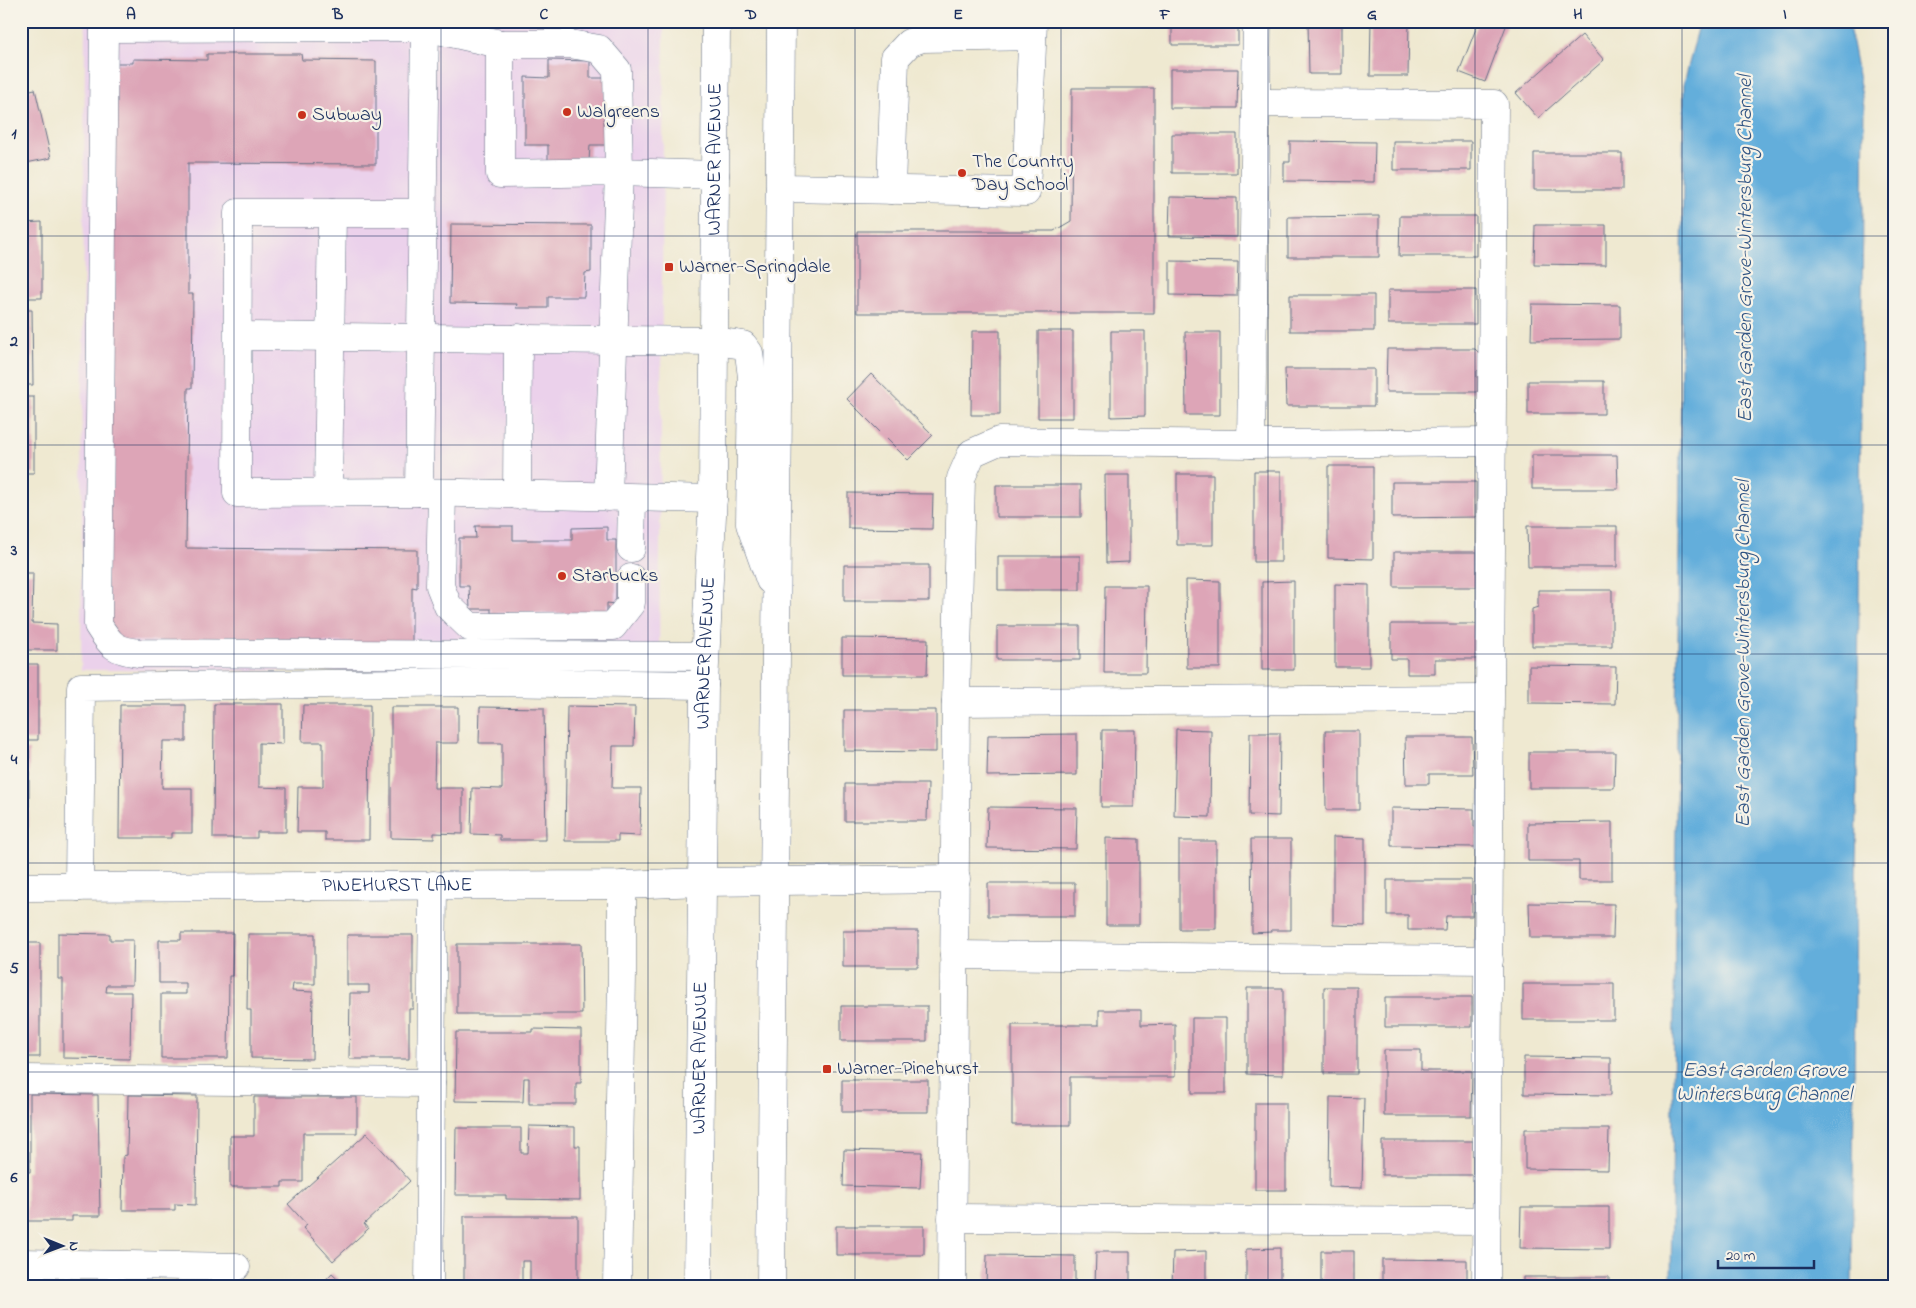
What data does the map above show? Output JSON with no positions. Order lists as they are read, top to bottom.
{
  "streets": {
    "main road": ["WARNER AVENUE", "PINEHURST LANE"]
  },
  "crossings": [
    ["WARNER AVENUE", "PINEHURST LANE"]
  ],
  "water": ["East Garden Grove-Wintersburg Channel", "East Garden Grove Wintersburg Channel"],
  "places": {
    "other": [
      "Walgreens",
      "Subway",
      "The Country Day School",
      "Starbucks"
    ],
    "transit": ["Warner-Springdale", "Warner-Pinehurst"]
  },
  "scale_bar": "20 m",
  "north": "right",
  "grid": {
    "columns": [
      "A",
      "B",
      "C",
      "D",
      "E",
      "F",
      "G",
      "H",
      "I"
    ],
    "rows": [
      "1",
      "2",
      "3",
      "4",
      "5",
      "6"
    ]
  }
}
